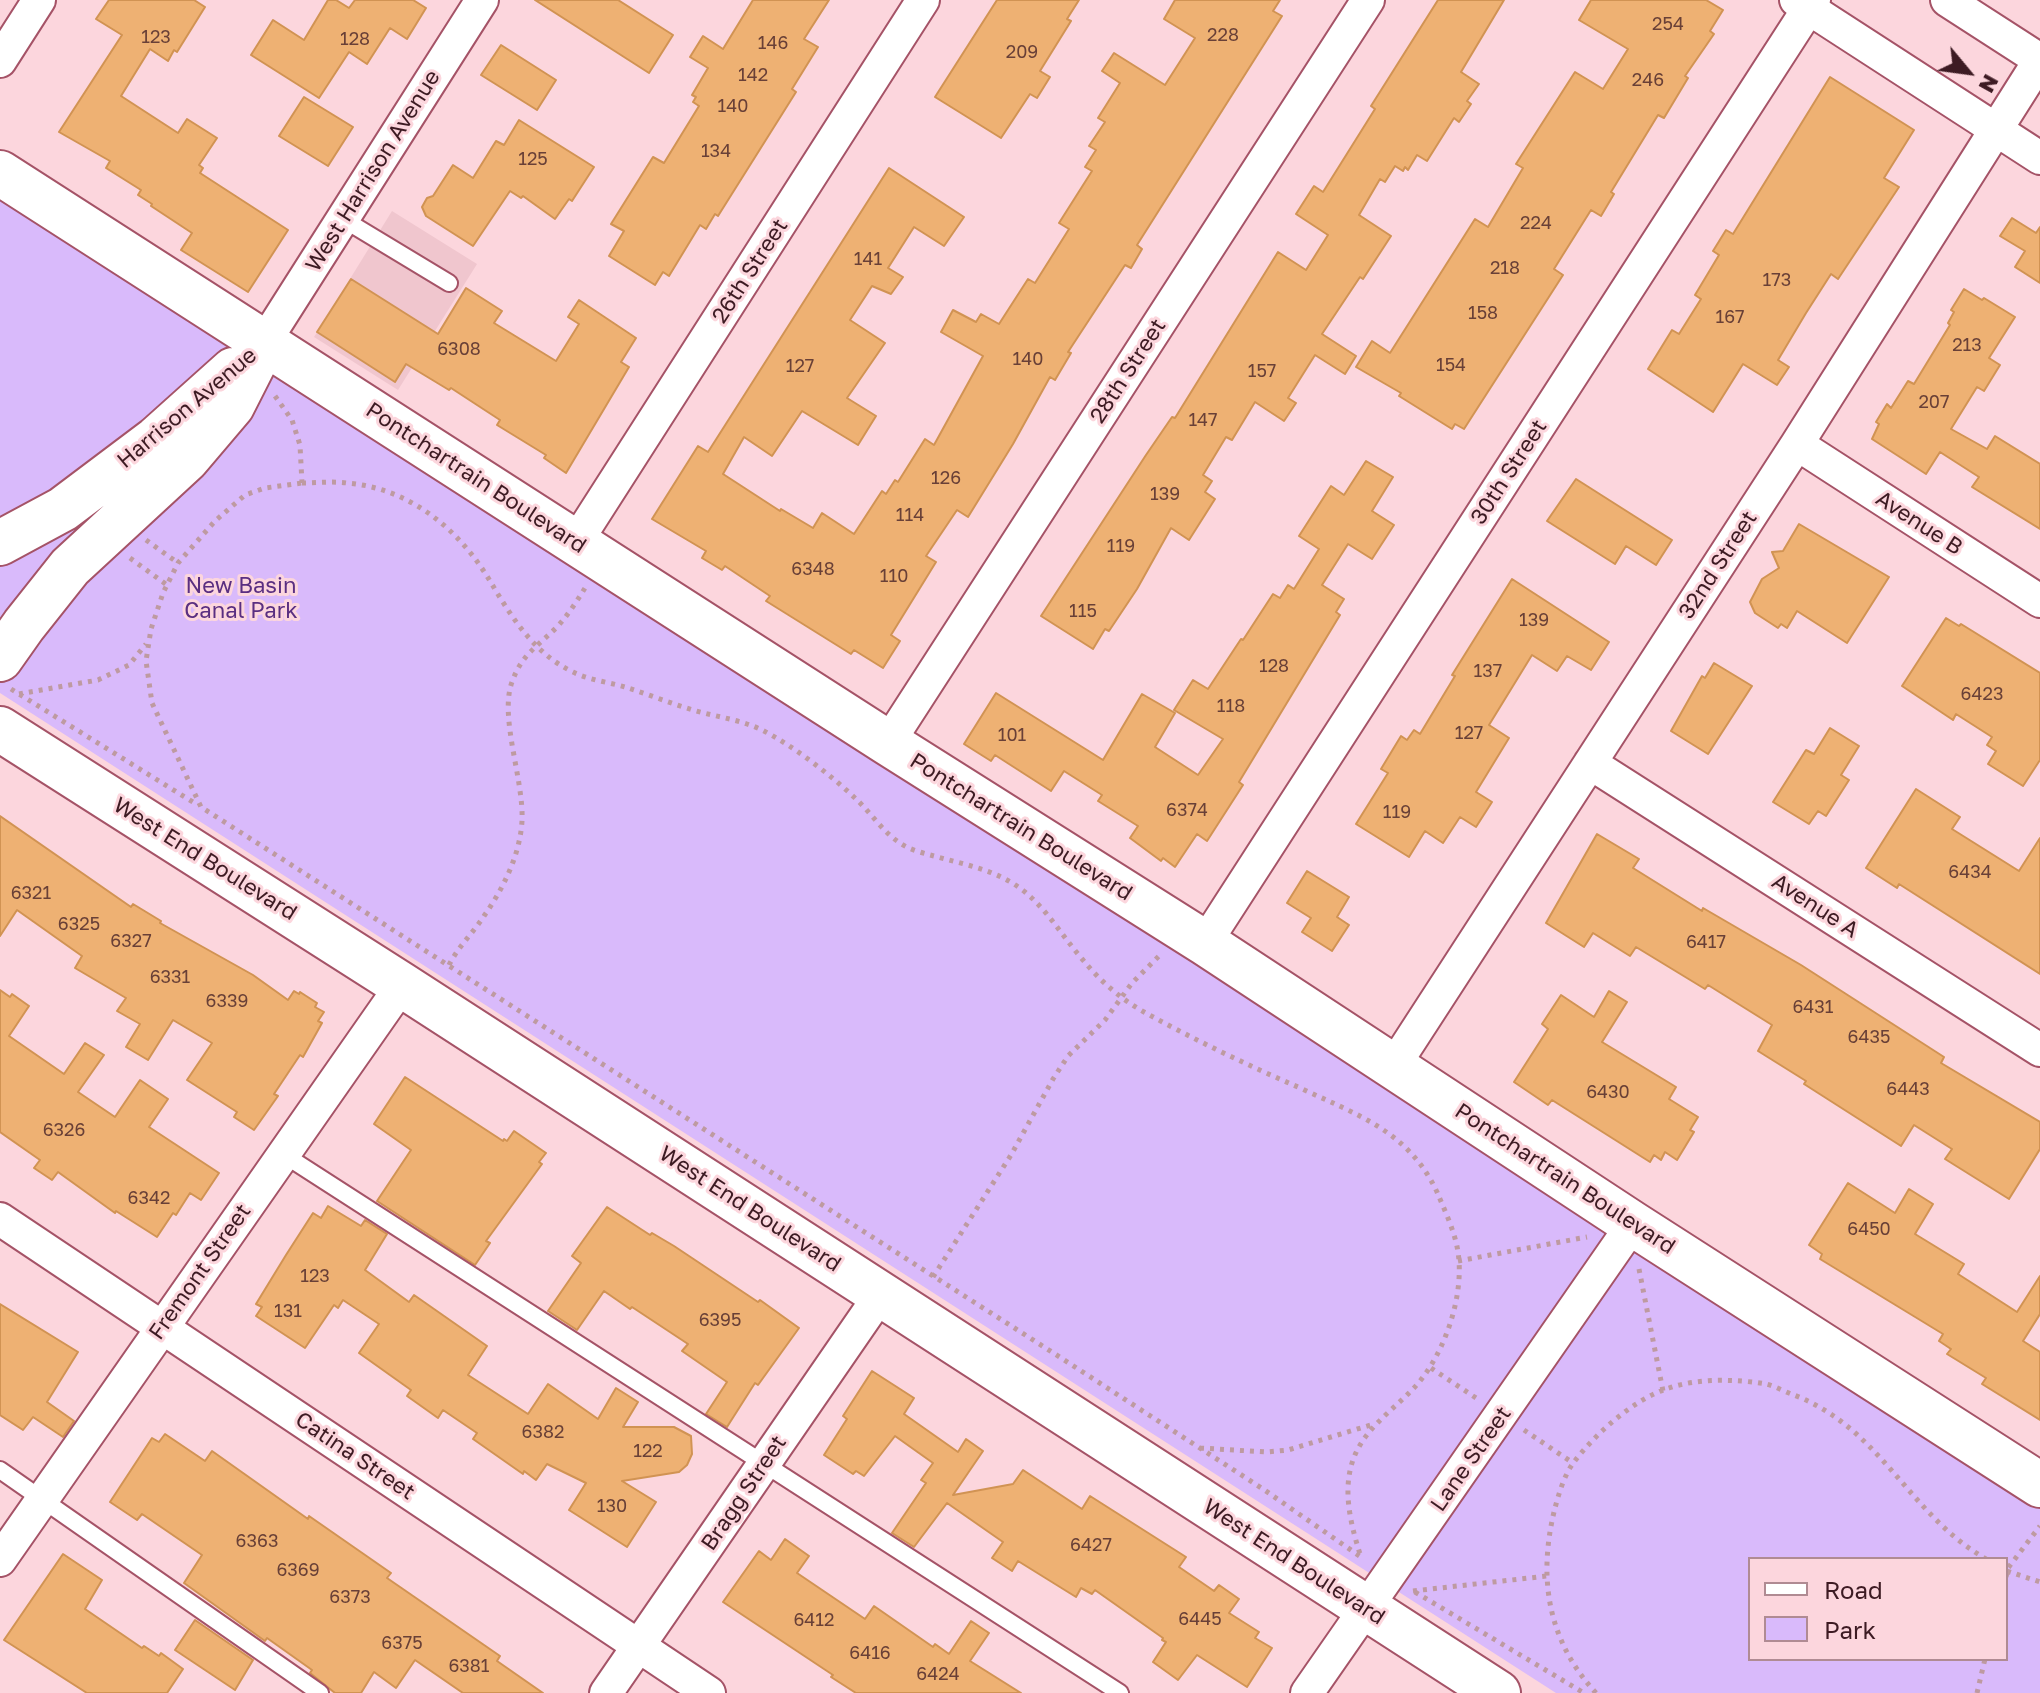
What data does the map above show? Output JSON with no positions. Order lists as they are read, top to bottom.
{
  "streets": {
    "main road": ["Harrison Avenue", "Pontchartrain Boulevard", "West End Boulevard"],
    "street": [
      "West Harrison Avenue",
      "26th Street",
      "28th Street",
      "30th Street",
      "Avenue B",
      "32nd Street",
      "Avenue A",
      "Fremont Street",
      "Catina Street",
      "Lane Street",
      "Bragg Street"
    ]
  },
  "crossings": [
    ["West Harrison Avenue", "Harrison Avenue"],
    ["West Harrison Avenue", "Pontchartrain Boulevard"],
    ["26th Street", "Pontchartrain Boulevard"],
    ["28th Street", "Pontchartrain Boulevard"],
    ["Harrison Avenue", "Pontchartrain Boulevard"],
    ["Harrison Avenue", "West End Boulevard"],
    ["30th Street", "Pontchartrain Boulevard"],
    ["Pontchartrain Boulevard", "32nd Street"],
    ["Pontchartrain Boulevard", "Lane Street"],
    ["Avenue B", "32nd Street"],
    ["32nd Street", "Avenue A"],
    ["West End Boulevard", "Fremont Street"],
    ["West End Boulevard", "Lane Street"],
    ["West End Boulevard", "Bragg Street"],
    ["Fremont Street", "Catina Street"],
    ["Catina Street", "Bragg Street"]
  ],
  "parks": ["New Basin Canal Park"],
  "house_numbers": [
    "254",
    "228",
    "123",
    "128",
    "146",
    "209",
    "142",
    "246",
    "140",
    "134",
    "125",
    "224",
    "141",
    "218",
    "173",
    "158",
    "167",
    "213",
    "6308",
    "140",
    "154",
    "127",
    "157",
    "207",
    "147",
    "126",
    "139",
    "114",
    "119",
    "6348",
    "110",
    "115",
    "139",
    "128",
    "137",
    "6423",
    "118",
    "127",
    "101",
    "6374",
    "119",
    "6434",
    "6321",
    "6325",
    "6327",
    "6417",
    "6331",
    "6339",
    "6431",
    "6435",
    "6443",
    "6430",
    "6326",
    "6342",
    "6450",
    "123",
    "131",
    "6395",
    "6382",
    "122",
    "130",
    "6363",
    "6427",
    "6369",
    "6373",
    "6445",
    "6412",
    "6375",
    "6416",
    "6381",
    "6424"
  ],
  "legend": ["Road", "Park"],
  "north": "bottom right"
}
